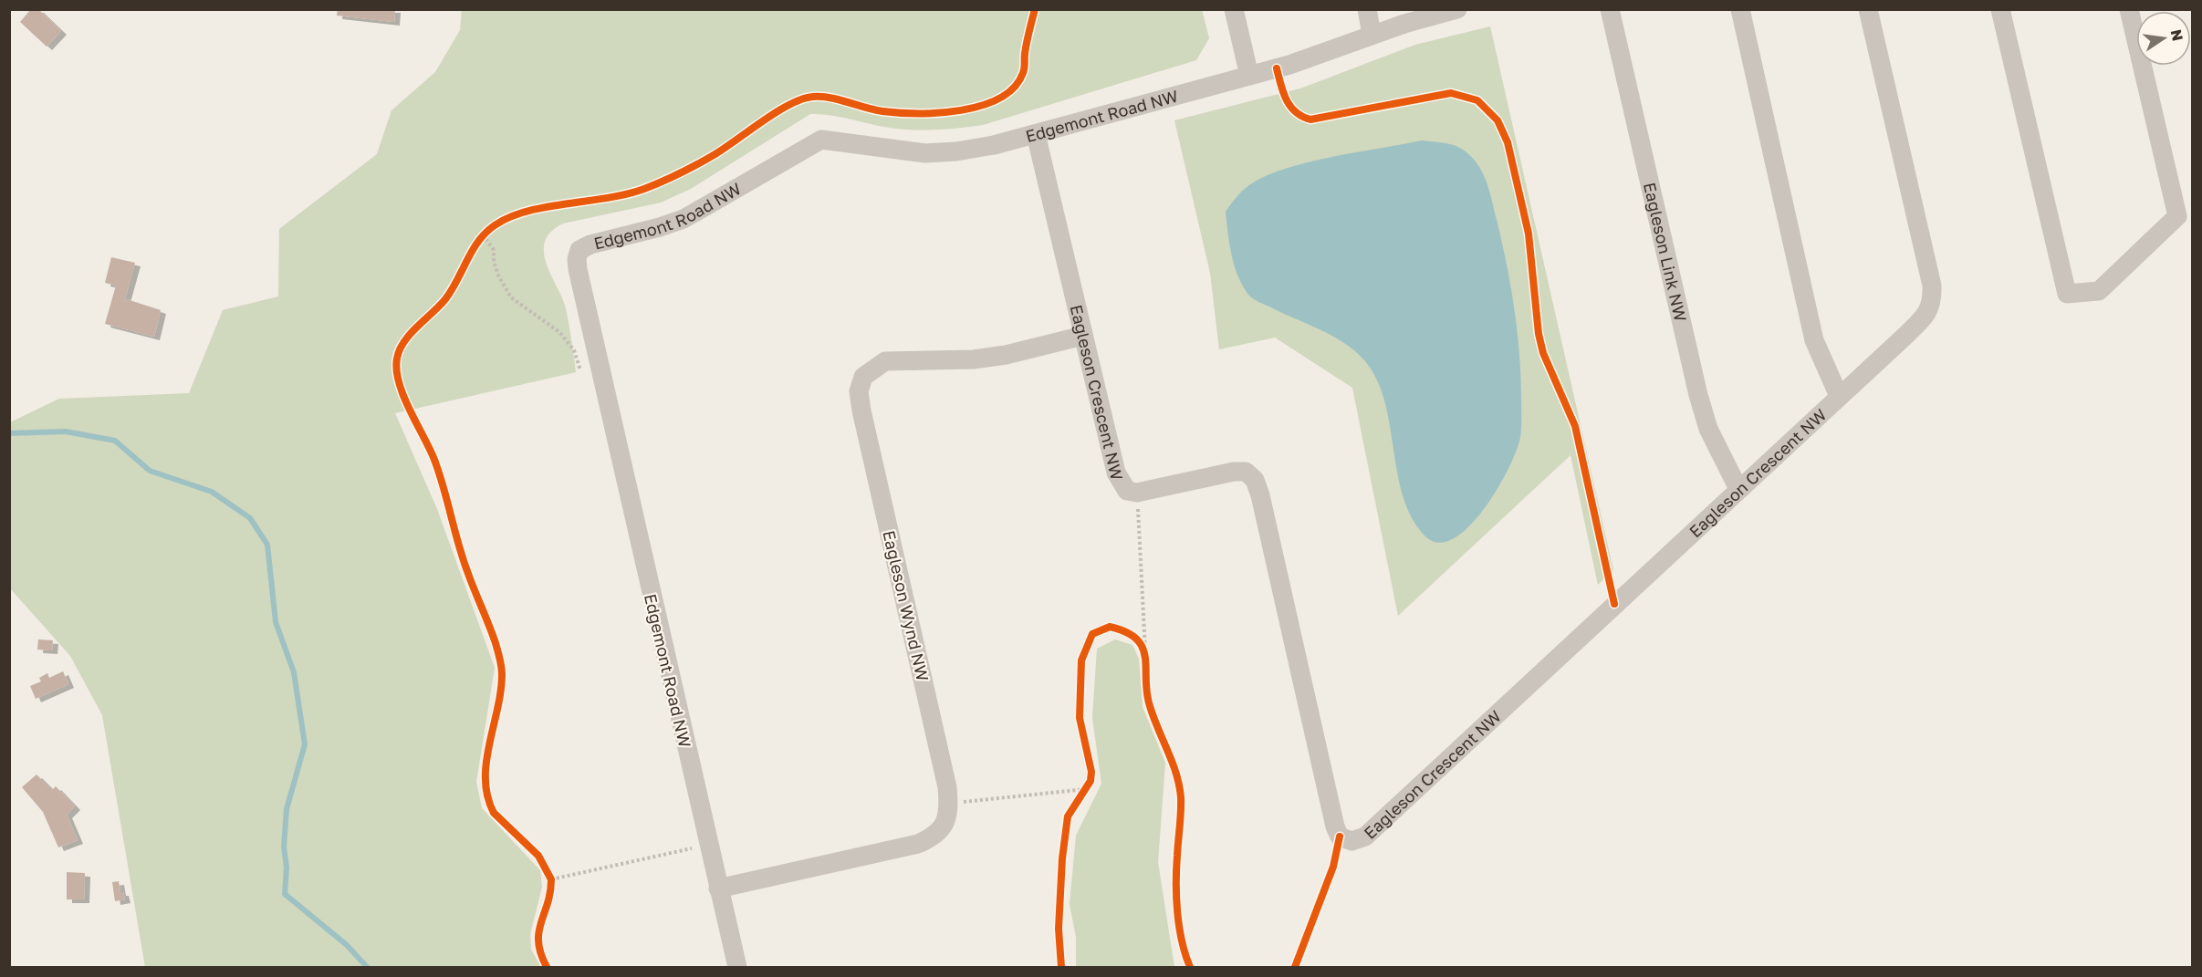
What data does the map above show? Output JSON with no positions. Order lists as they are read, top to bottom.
{
  "streets": {
    "street": [
      "Edgemont Road NW",
      "Eagleson Link NW",
      "Eagleson Crescent NW",
      "Eagleson Wynd NW"
    ]
  },
  "crossings": [
    ["Edgemont Road NW", "Eagleson Crescent NW"],
    ["Edgemont Road NW", "Eagleson Wynd NW"],
    ["Eagleson Link NW", "Eagleson Crescent NW"],
    ["Eagleson Crescent NW", "Eagleson Wynd NW"]
  ],
  "north": "right"
}
